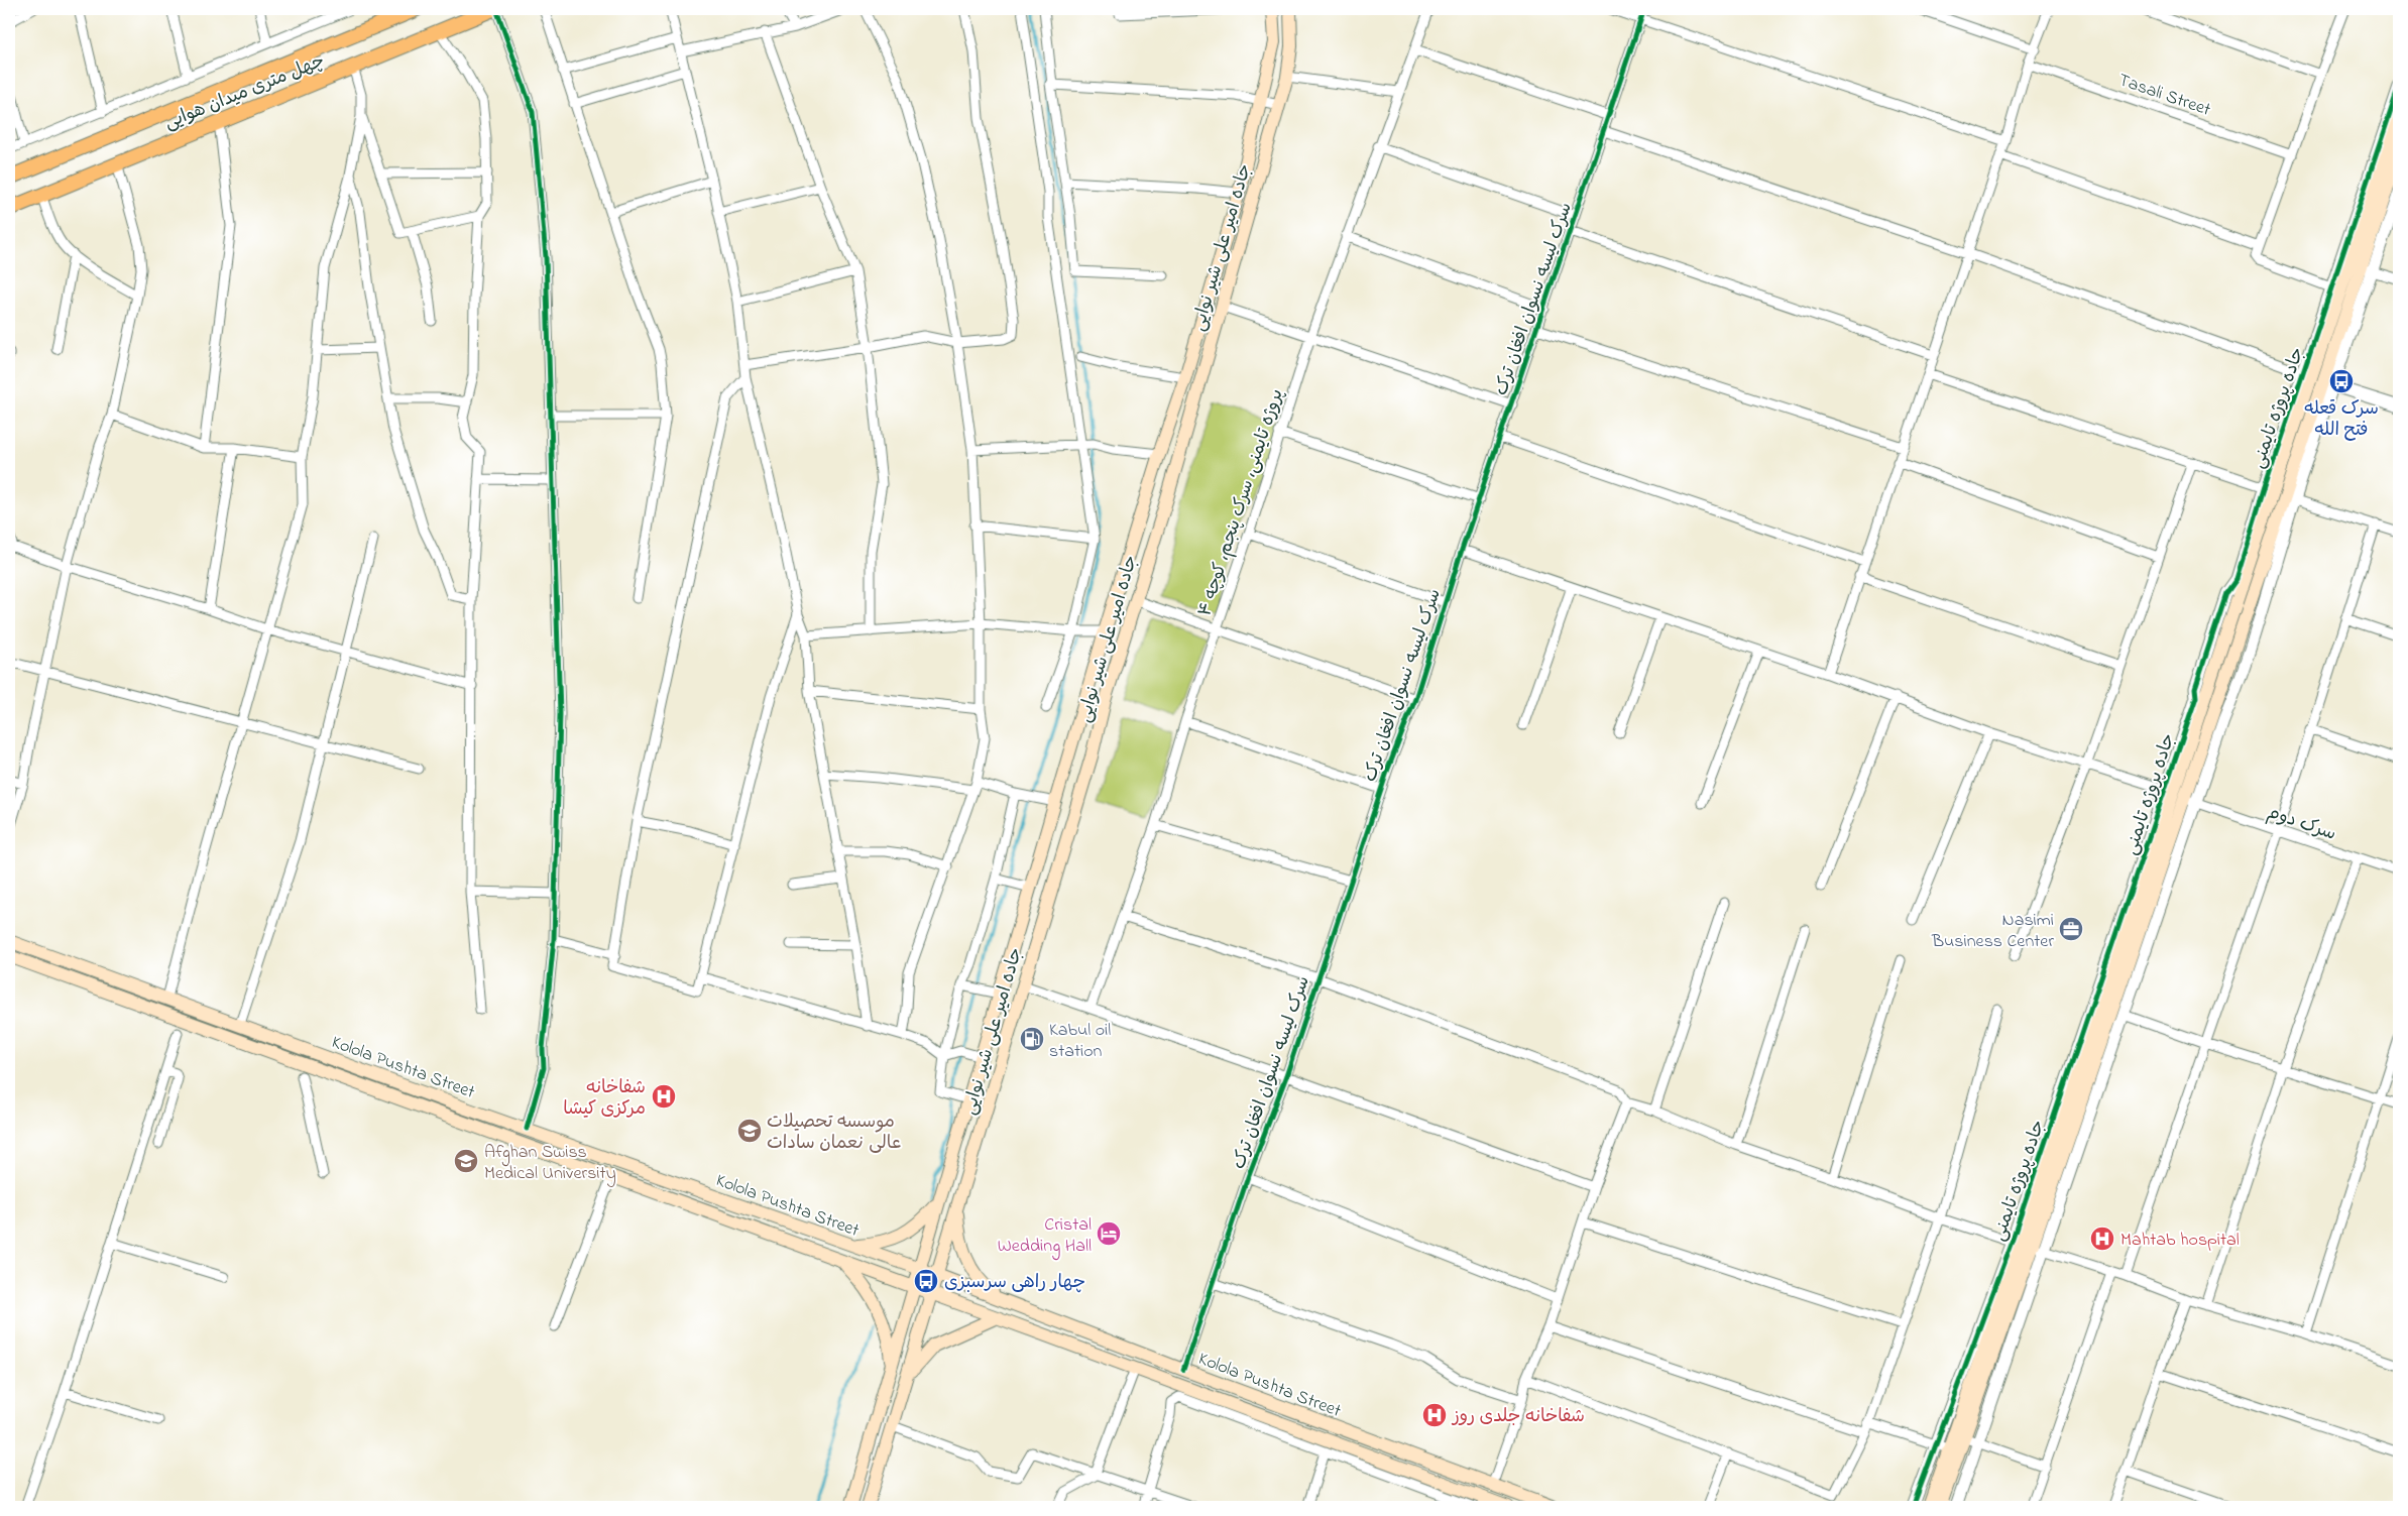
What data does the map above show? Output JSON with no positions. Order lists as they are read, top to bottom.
{
  "streets": {
    "main road": [
      "چهل متری میدان هوایی",
      "جاده امیر علی شیر نوایی",
      "جاده پروژه تایمنی",
      "Kolola Pushta Street"
    ],
    "street": [
      "Tasali Street",
      "سرک لیسه نسوان افغان‌ ترک",
      "پروژه تایمنی، سرک پنجم، کوچه ۴",
      "سرک دوم"
    ]
  },
  "crossings": [
    ["جاده امیر علی شیر نوایی", "Kolola Pushta Street"],
    ["سرک لیسه نسوان افغان‌ ترک", "سرک دوم"],
    ["سرک لیسه نسوان افغان‌ ترک", "Kolola Pushta Street"],
    ["جاده پروژه تایمنی", "سرک دوم"]
  ],
  "places": {
    "bus stop": ["سرک قعله فتح الله", "چهار راهی سرسبزی"],
    "office": ["Nasimi Business Center"],
    "fuel station": ["Kabul oil station"],
    "hospital": ["شفاخانه مرکزی کیشا", "Mahtab hospital", "شفاخانه جلدی روز"],
    "school or university": ["موسسه تحصیلات عالی نعمان سادات", "Afghan Swiss Medical University"],
    "hotel": ["Cristal Wedding Hall"]
  }
}
